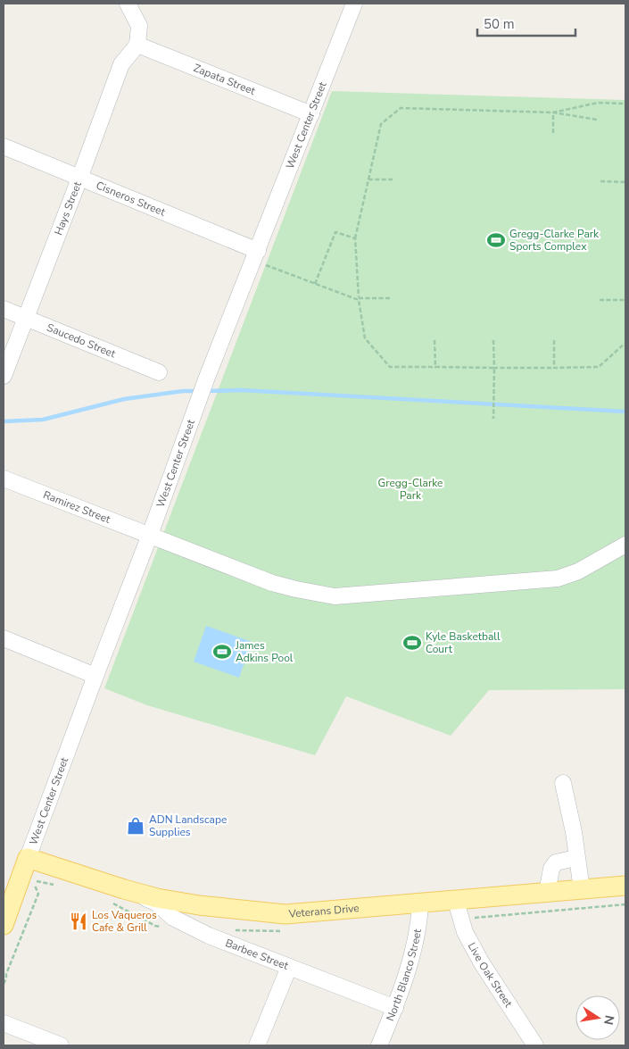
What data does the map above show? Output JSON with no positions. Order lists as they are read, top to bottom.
{
  "streets": {
    "main road": ["West Center Street", "Veterans Drive"],
    "street": [
      "Zapata Street",
      "Cisneros Street",
      "Hays Street",
      "Saucedo Street",
      "Ramirez Street",
      "Barbee Street",
      "North Blanco Street",
      "Live Oak Street"
    ]
  },
  "crossings": [
    ["Zapata Street", "West Center Street"],
    ["Zapata Street", "Hays Street"],
    ["West Center Street", "Cisneros Street"],
    ["West Center Street", "Ramirez Street"],
    ["West Center Street", "Veterans Drive"],
    ["Cisneros Street", "Hays Street"],
    ["Hays Street", "Saucedo Street"],
    ["Veterans Drive", "Barbee Street"],
    ["Veterans Drive", "North Blanco Street"],
    ["Veterans Drive", "Live Oak Street"],
    ["Barbee Street", "North Blanco Street"]
  ],
  "parks": ["Gregg-Clarke Park"],
  "places": {
    "sports": ["Gregg-Clarke Park Sports Complex", "Kyle Basketball Court", "James Adkins Pool"],
    "shop": ["ADN Landscape Supplies"],
    "restaurant": ["Los Vaqueros Cafe & Grill"]
  },
  "scale_bar": "50 m",
  "north": "right"
}
